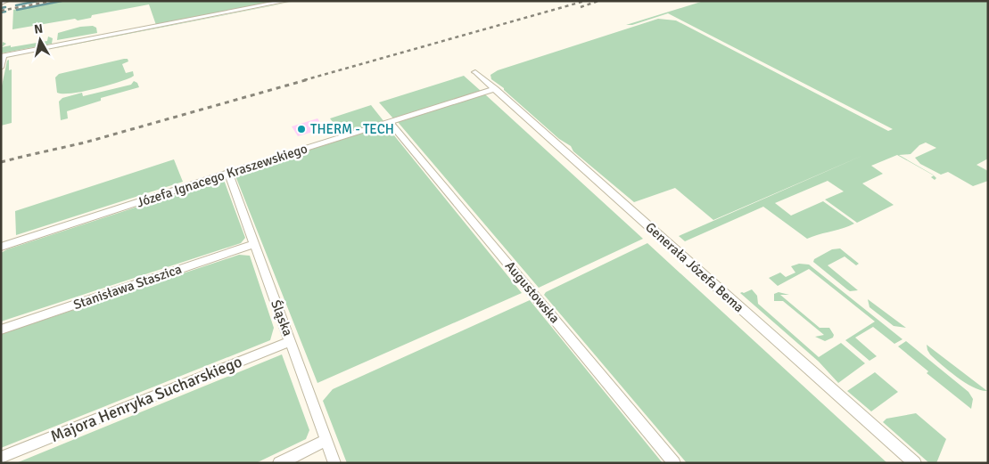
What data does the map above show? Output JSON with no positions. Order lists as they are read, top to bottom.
{
  "streets": {
    "street": [
      "Józefa Ignacego Kraszewskiego",
      "Generała Józefa Bema",
      "Stanisława Staszica",
      "Augustowska",
      "Śląska",
      "Majora Henryka Sucharskiego"
    ]
  },
  "crossings": [
    ["Józefa Ignacego Kraszewskiego", "Generała Józefa Bema"],
    ["Józefa Ignacego Kraszewskiego", "Augustowska"],
    ["Józefa Ignacego Kraszewskiego", "Śląska"],
    ["Stanisława Staszica", "Śląska"],
    ["Śląska", "Majora Henryka Sucharskiego"]
  ],
  "places": ["THERM - TECH"],
  "north": "top"
}
